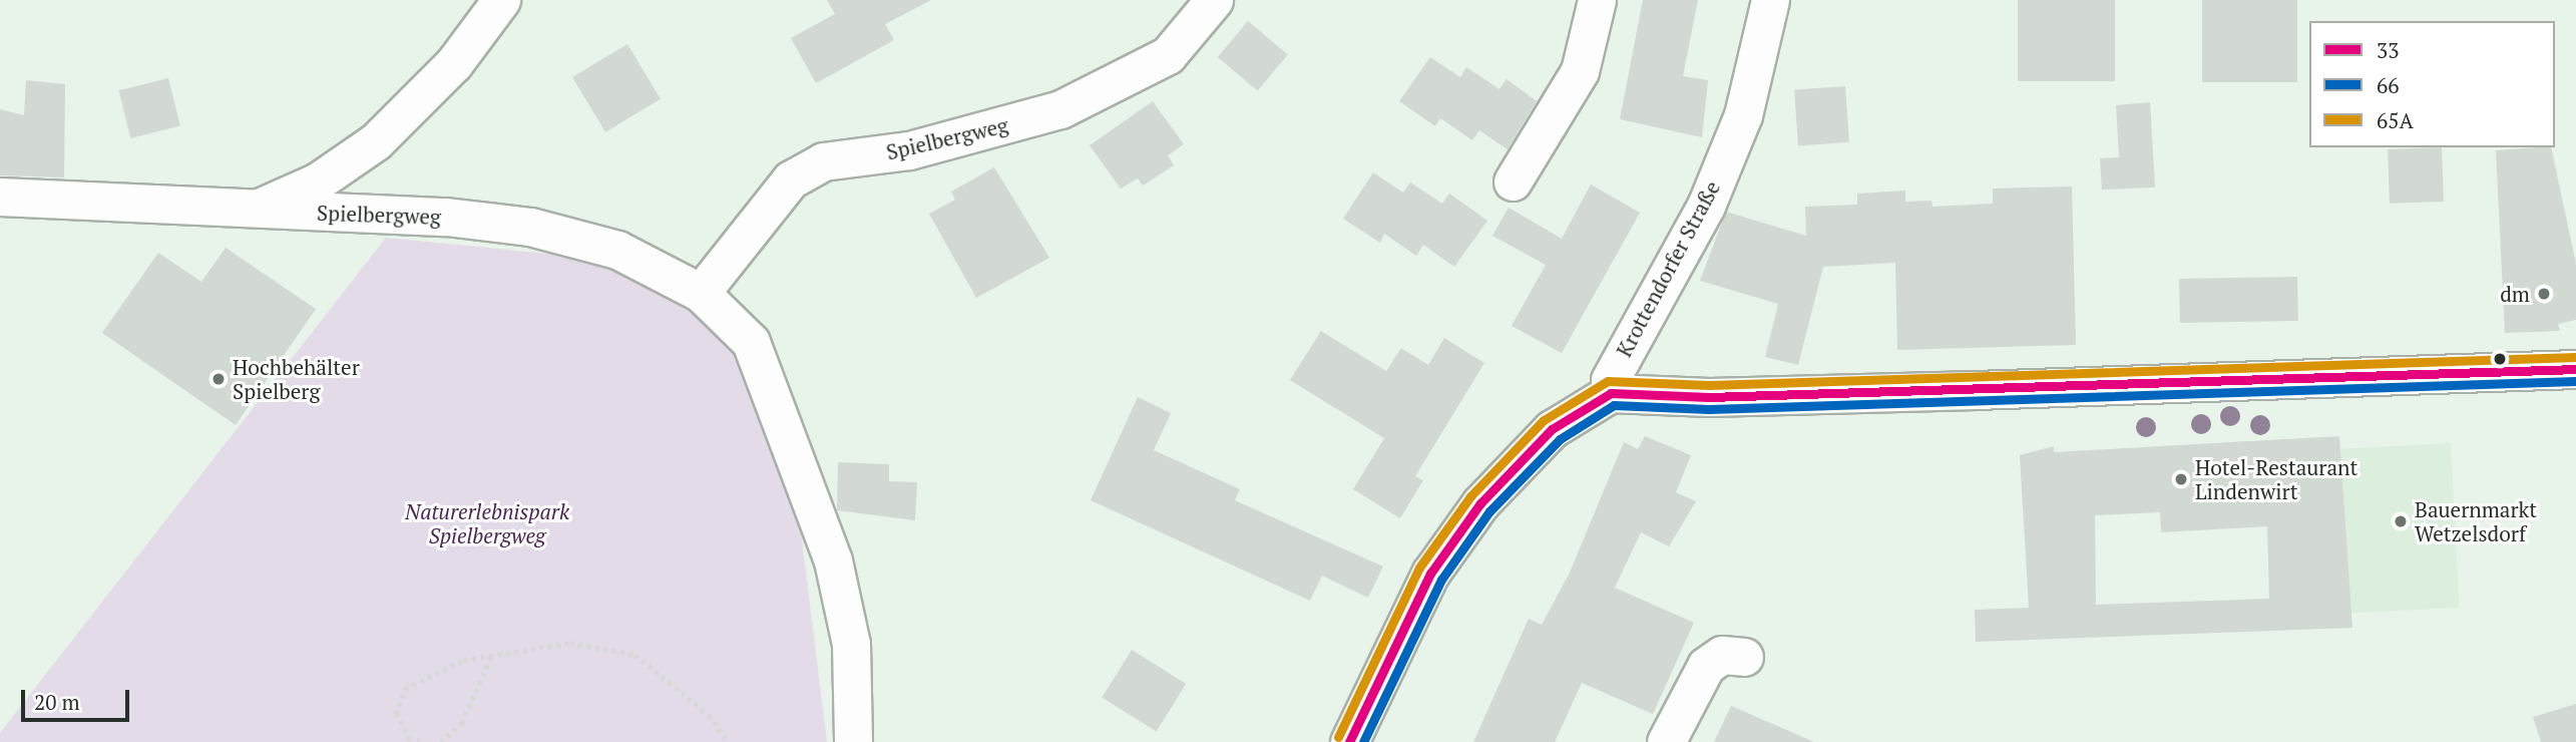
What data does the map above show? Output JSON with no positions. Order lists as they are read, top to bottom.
{
  "streets": {
    "street": ["Spielbergweg", "Krottendorfer Straße"]
  },
  "parks": ["Naturerlebnispark Spielbergweg"],
  "places": [
    "dm",
    "Hochbehälter Spielberg",
    "Hotel-Restaurant Lindenwirt",
    "Bauernmarkt Wetzelsdorf"
  ],
  "lines": ["transit line 65A", "transit line 33", "transit line 66"],
  "legend": ["33", "66", "65A"],
  "scale_bar": "20 m"
}
